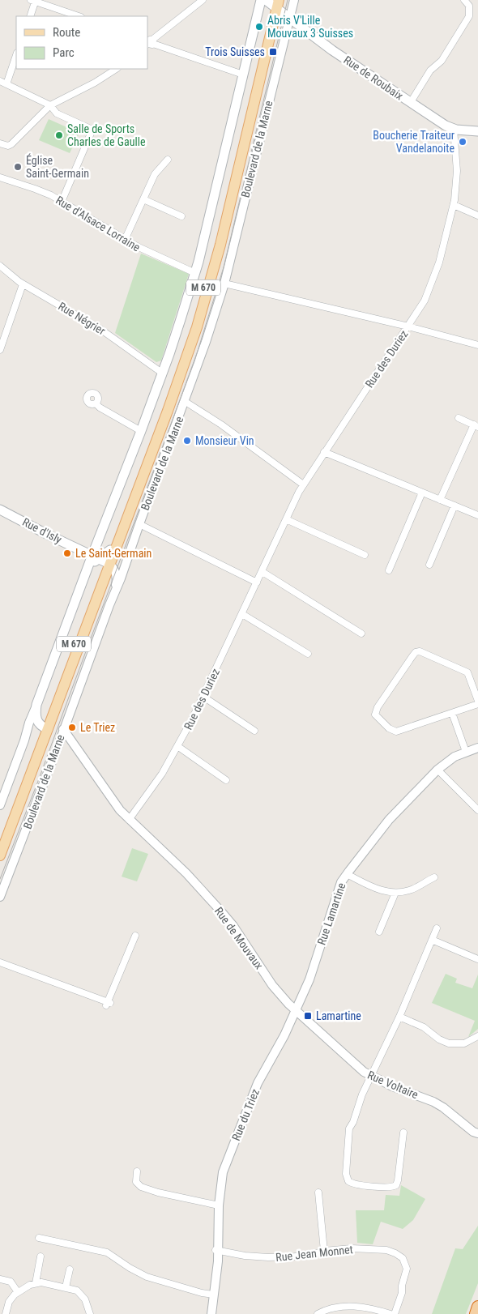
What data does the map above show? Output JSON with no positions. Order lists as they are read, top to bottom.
{
  "streets": {
    "main road": [
      "Rue de Roubaix",
      "Boulevard de la Marne",
      "M 670",
      "Rue d'Isly"
    ],
    "street": [
      "Rue d'Alsace Lorraine",
      "Rue Négrier",
      "Rue des Duriez",
      "Rue Lamartine",
      "Rue de Mouvaux",
      "Rue Voltaire",
      "Rue du Triez",
      "Rue Jean Monnet"
    ]
  },
  "crossings": [
    ["Rue de Roubaix", "Boulevard de la Marne"],
    ["Rue de Roubaix", "Rue des Duriez"],
    ["Boulevard de la Marne", "Rue d'Alsace Lorraine"],
    ["Boulevard de la Marne", "Rue Négrier"],
    ["Boulevard de la Marne", "Rue d'Isly"],
    ["Boulevard de la Marne", "Rue de Mouvaux"],
    ["Rue des Duriez", "Rue de Mouvaux"],
    ["Rue Lamartine", "Rue de Mouvaux"],
    ["Rue Lamartine", "Rue Voltaire"],
    ["Rue Lamartine", "Rue du Triez"],
    ["Rue de Mouvaux", "Rue Voltaire"],
    ["Rue de Mouvaux", "Rue du Triez"],
    ["Rue Voltaire", "Rue du Triez"],
    ["Rue du Triez", "Rue Jean Monnet"]
  ],
  "places": {
    "other": [
      "Abris V'Lille Mouvaux 3 Suisses",
      "Salle de Sports Charles de Gaulle",
      "Boucherie Traiteur Vandelanoite",
      "Église Saint-Germain",
      "Monsieur Vin",
      "Le Saint-Germain",
      "Le Triez"
    ],
    "transit": ["Trois Suisses", "Lamartine"]
  },
  "legend": ["Route", "Parc"]
}
